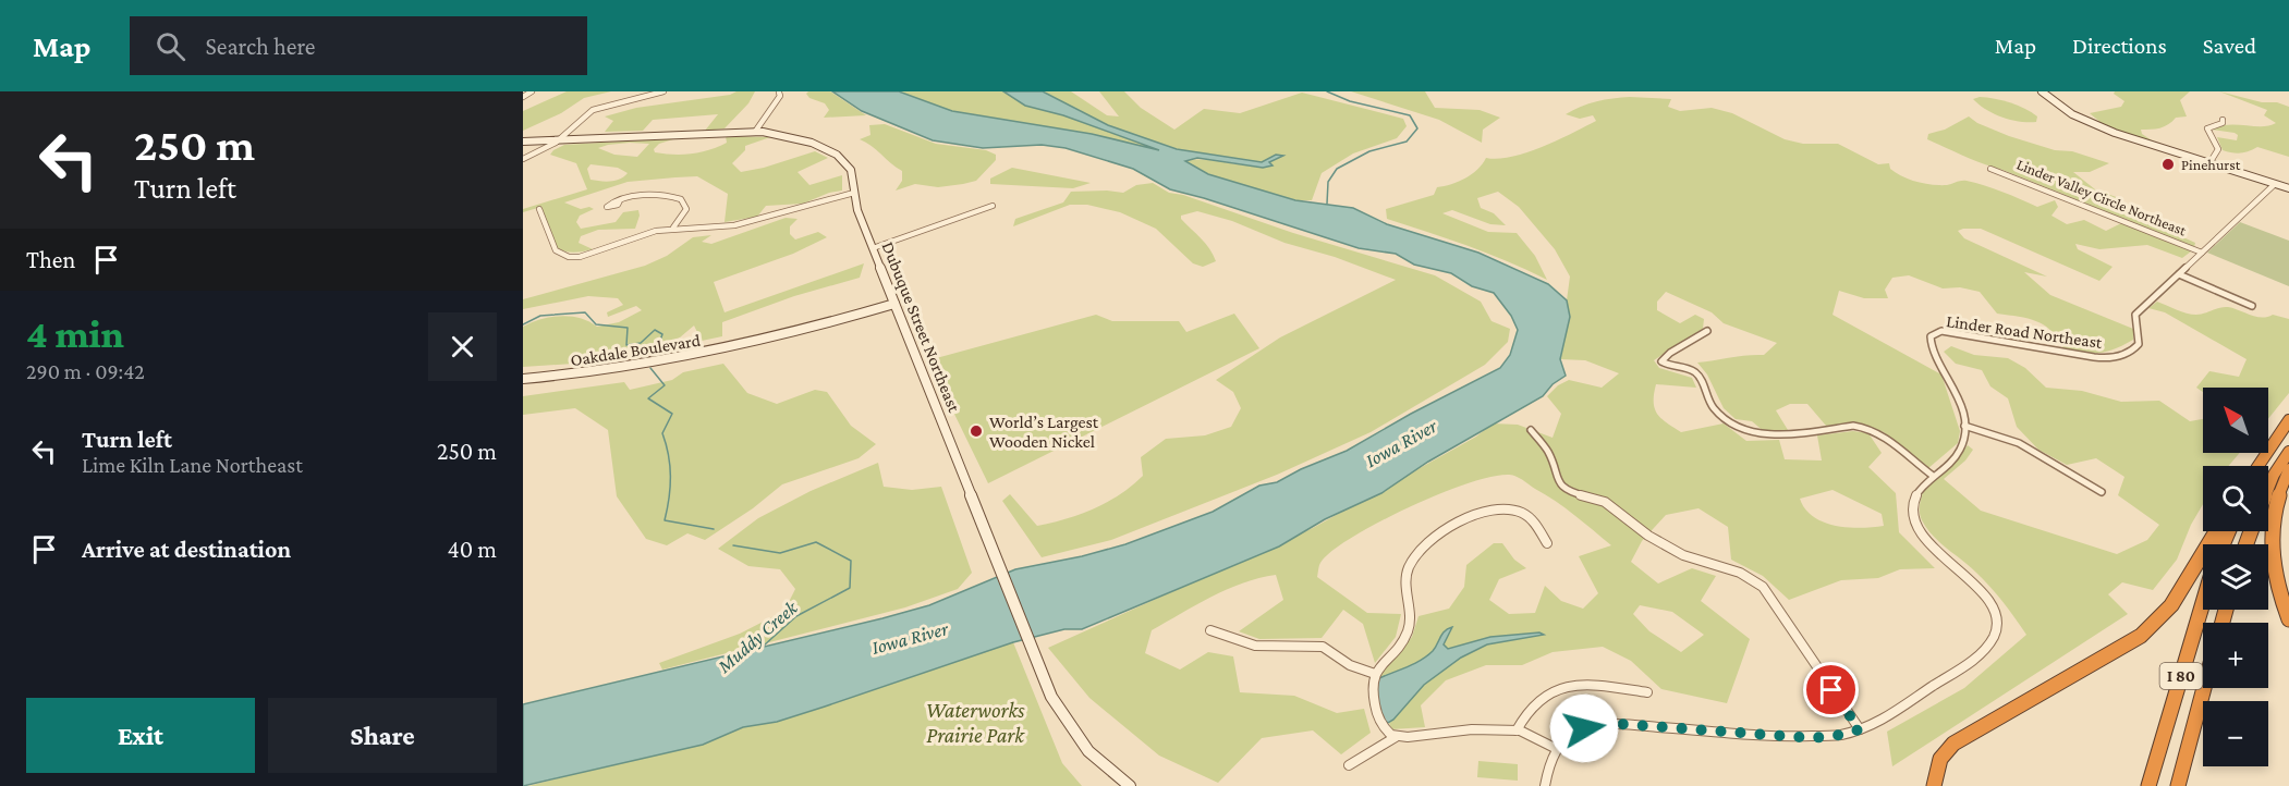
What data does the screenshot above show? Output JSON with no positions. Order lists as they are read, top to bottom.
{
  "streets": {
    "highway": ["I 80"],
    "main road": ["Dubuque Street Northeast", "Oakdale Boulevard"],
    "street": ["Linder Valley Circle Northeast", "Linder Road Northeast"]
  },
  "crossings": [
    ["Linder Valley Circle Northeast", "Linder Road Northeast"],
    ["Dubuque Street Northeast", "Oakdale Boulevard"]
  ],
  "water": ["Iowa River", "Muddy Creek"],
  "parks": ["Waterworks Prairie Park"],
  "places": ["Pinehurst", "World’s Largest Wooden Nickel"],
  "north": "top left",
  "page": {
    "header": "Map",
    "search": "Search here",
    "nav": ["Map", "Directions", "Saved"],
    "turn": ["250 m", "Turn left"],
    "then": "Then",
    "heading": ["4 min", "290 m · 09:42"],
    "map_buttons": ["+", "−"],
    "list": [
      {
        "name": "Turn left",
        "note": "Lime Kiln Lane Northeast",
        "value": "250 m"
      },
      {
        "name": "Arrive at destination",
        "value": "40 m"
      }
    ],
    "buttons": ["Exit", "Share"]
  }
}
